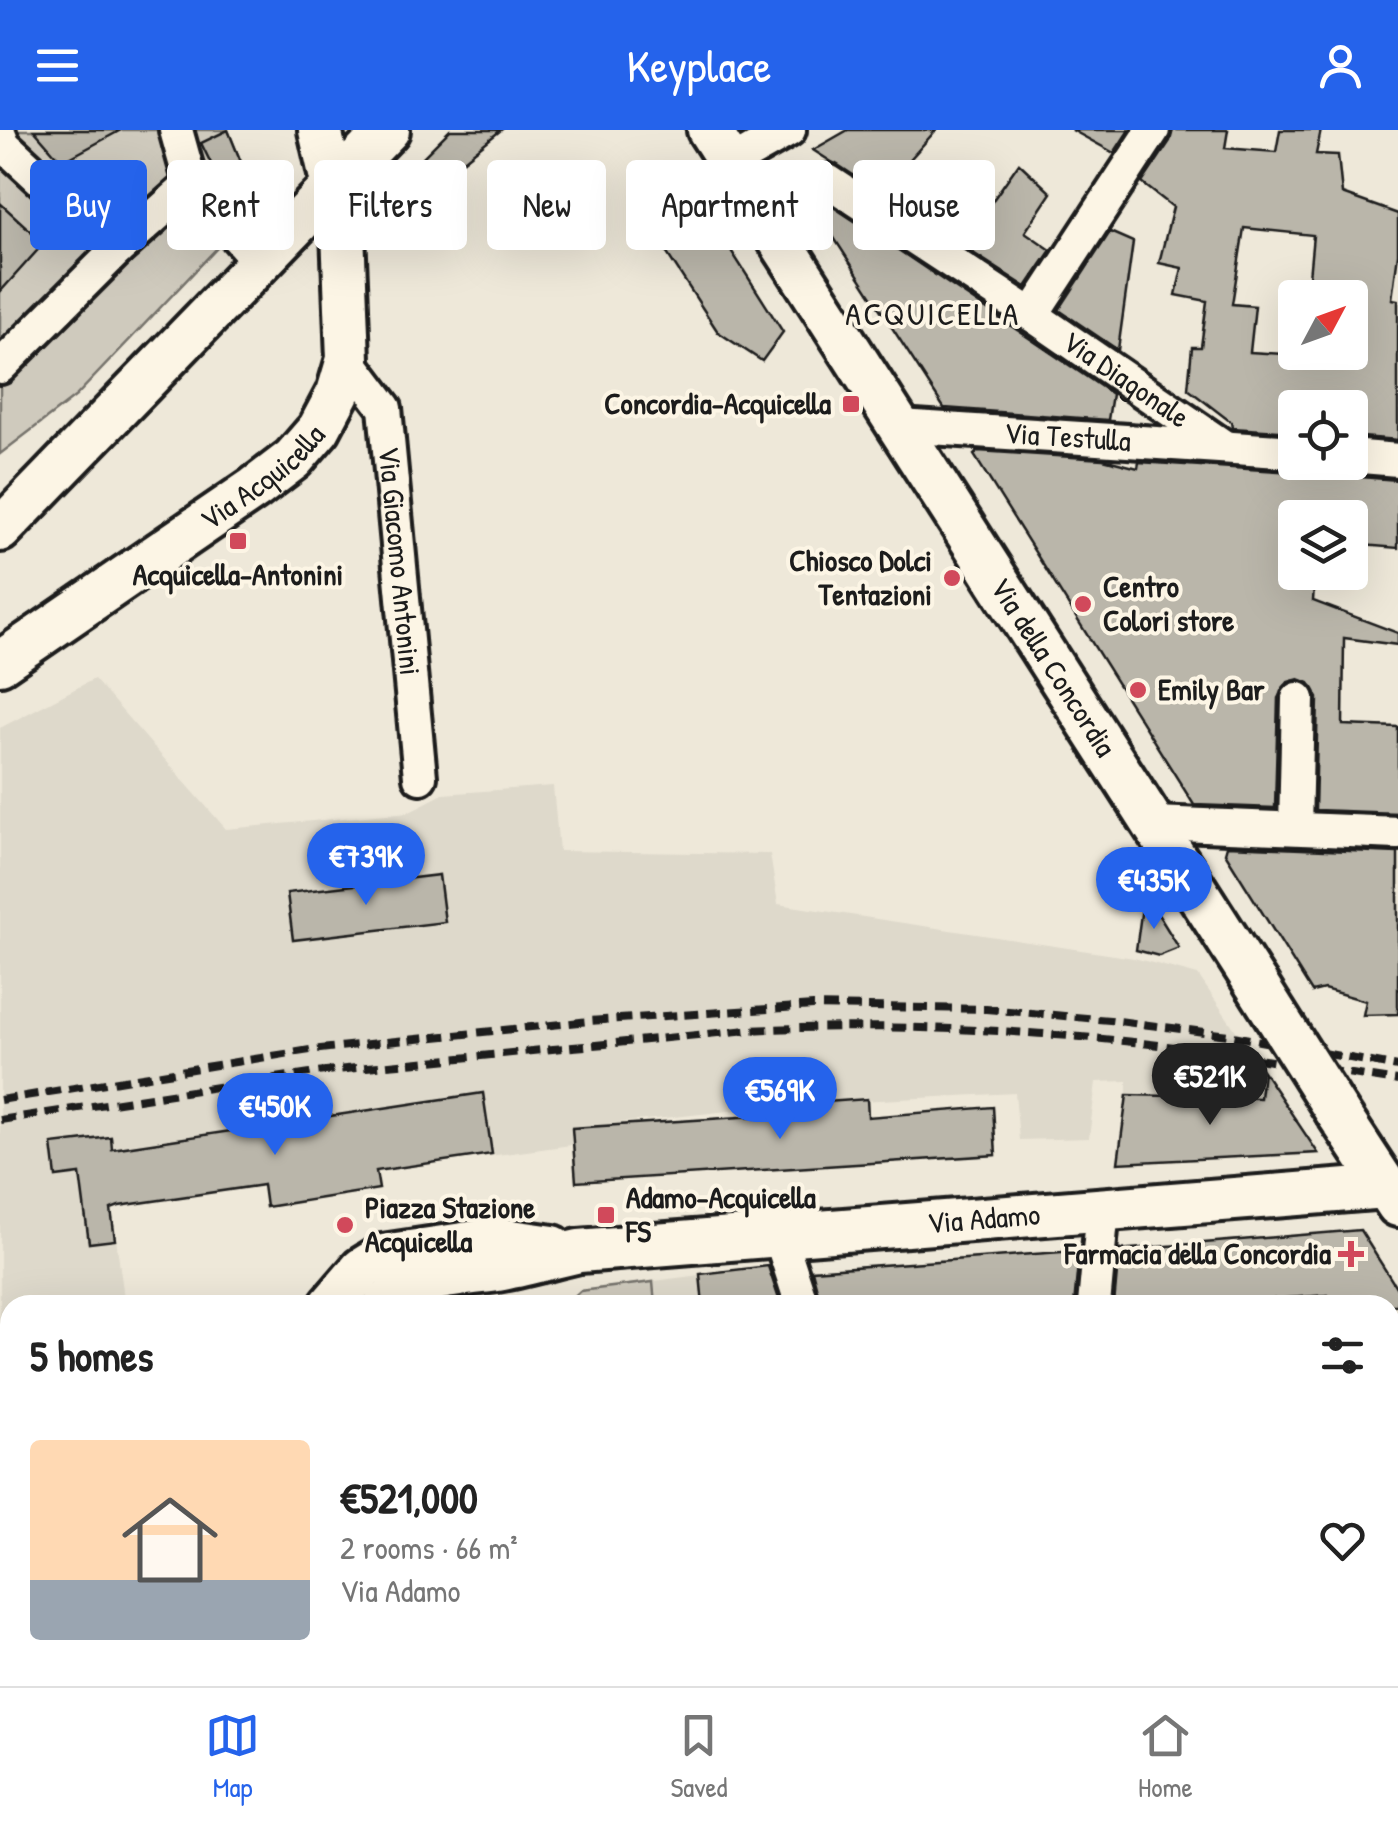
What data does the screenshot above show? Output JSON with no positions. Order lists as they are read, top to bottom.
{
  "streets": {
    "main road": ["Via Acquicella", "Via della Concordia", "Via Adamo"],
    "street": ["Via Diagonale", "Via Testulla", "Via Giacomo Antonini"]
  },
  "crossings": [
    ["Via Diagonale", "Via Testulla"],
    ["Via Testulla", "Via della Concordia"],
    ["Via Acquicella", "Via Giacomo Antonini"],
    ["Via della Concordia", "Via Adamo"]
  ],
  "districts": ["ACQUICELLA"],
  "places": {
    "transit": ["Concordia-Acquicella", "Acquicella-Antonini", "Adamo-Acquicella FS"],
    "other": [
      "Chiosco Dolci Tentazioni",
      "Centro Colori store",
      "Emily Bar",
      "Piazza Stazione Acquicella"
    ],
    "health": ["Farmacia della Concordia"]
  },
  "north": "top right",
  "page": {
    "header": "Keyplace",
    "chip": [
      "Buy",
      "Rent",
      "Filters",
      "New",
      "Apartment",
      "House"
    ],
    "price": [
      "€739K",
      "€435K",
      "€521K",
      "€569K",
      "€450K"
    ],
    "heading": "5 homes",
    "list": [
      {
        "name": "€521,000",
        "note": "2 rooms · 66 m² · Via Adamo"
      }
    ],
    "tabs": ["Map", "Saved", "Home"]
  }
}
